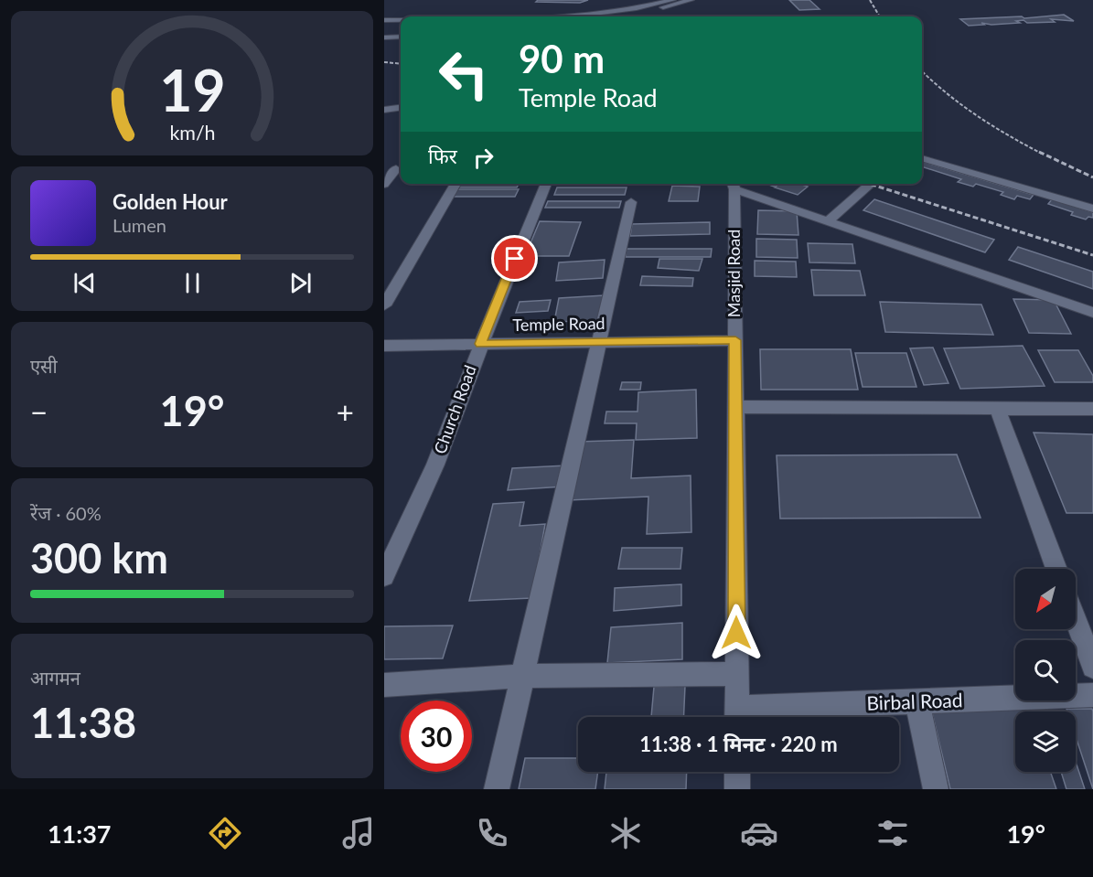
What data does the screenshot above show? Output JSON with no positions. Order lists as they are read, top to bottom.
{
  "streets": {
    "street": [
      "Masjid Road",
      "Temple Road",
      "Church Road",
      "Birbal Road"
    ]
  },
  "crossings": [
    ["Masjid Road", "Temple Road"],
    ["Masjid Road", "Birbal Road"],
    ["Temple Road", "Church Road"]
  ],
  "north": "bottom left",
  "page": {
    "turn": ["90 m", "Temple Road"],
    "then": "फिर",
    "song": ["Golden Hour", "Lumen"],
    "tile": [
      "एसी",
      ["रेंज · 60%", "300 km"],
      ["आगमन", "11:38"]
    ],
    "heat": ["−", "19°", "+"],
    "limit": "30",
    "trip": "11:38 · 1 मिनट · 220 m",
    "tabs": ["11:37", "19°"],
    "gauge": ["19", "km/h"]
  }
}
